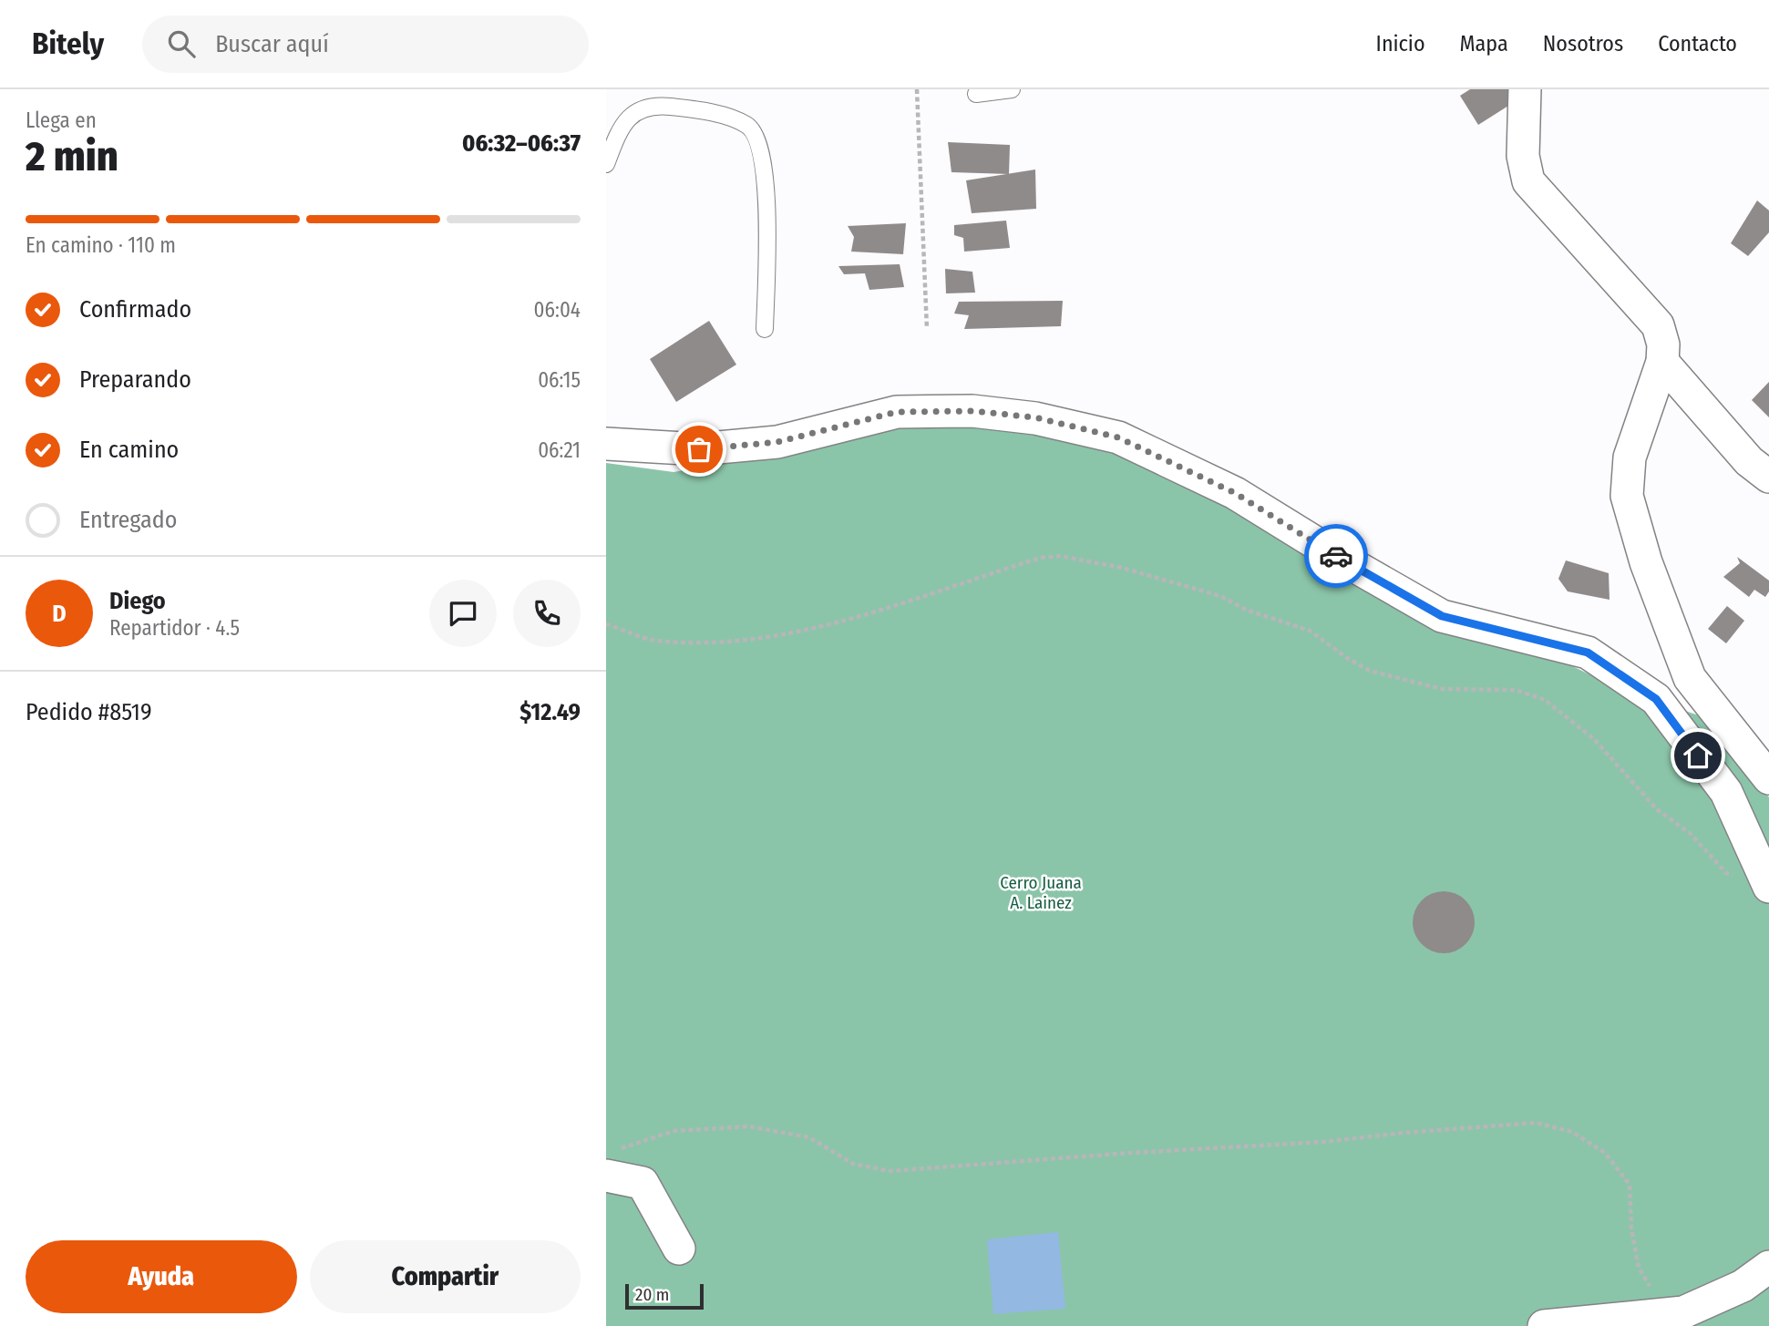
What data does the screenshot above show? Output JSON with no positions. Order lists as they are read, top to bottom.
{
  "parks": ["Cerro Juana A. Lainez"],
  "scale_bar": "20 m",
  "page": {
    "header": "Bitely",
    "search": "Buscar aquí",
    "nav": [
      "Inicio",
      "Mapa",
      "Nosotros",
      "Contacto"
    ],
    "heading": ["2 min", "Llega en", "06:32–06:37"],
    "panel": [
      "Diego",
      "Repartidor · 4.5",
      "Pedido #8519",
      "$12.49"
    ],
    "bar": "En camino · 110 m",
    "list": [
      ["Confirmado", "06:04"],
      ["Preparando", "06:15"],
      ["En camino", "06:21"],
      "Entregado"
    ],
    "round": "D",
    "buttons": ["Ayuda", "Compartir"],
    "scale": "20 m"
  }
}
